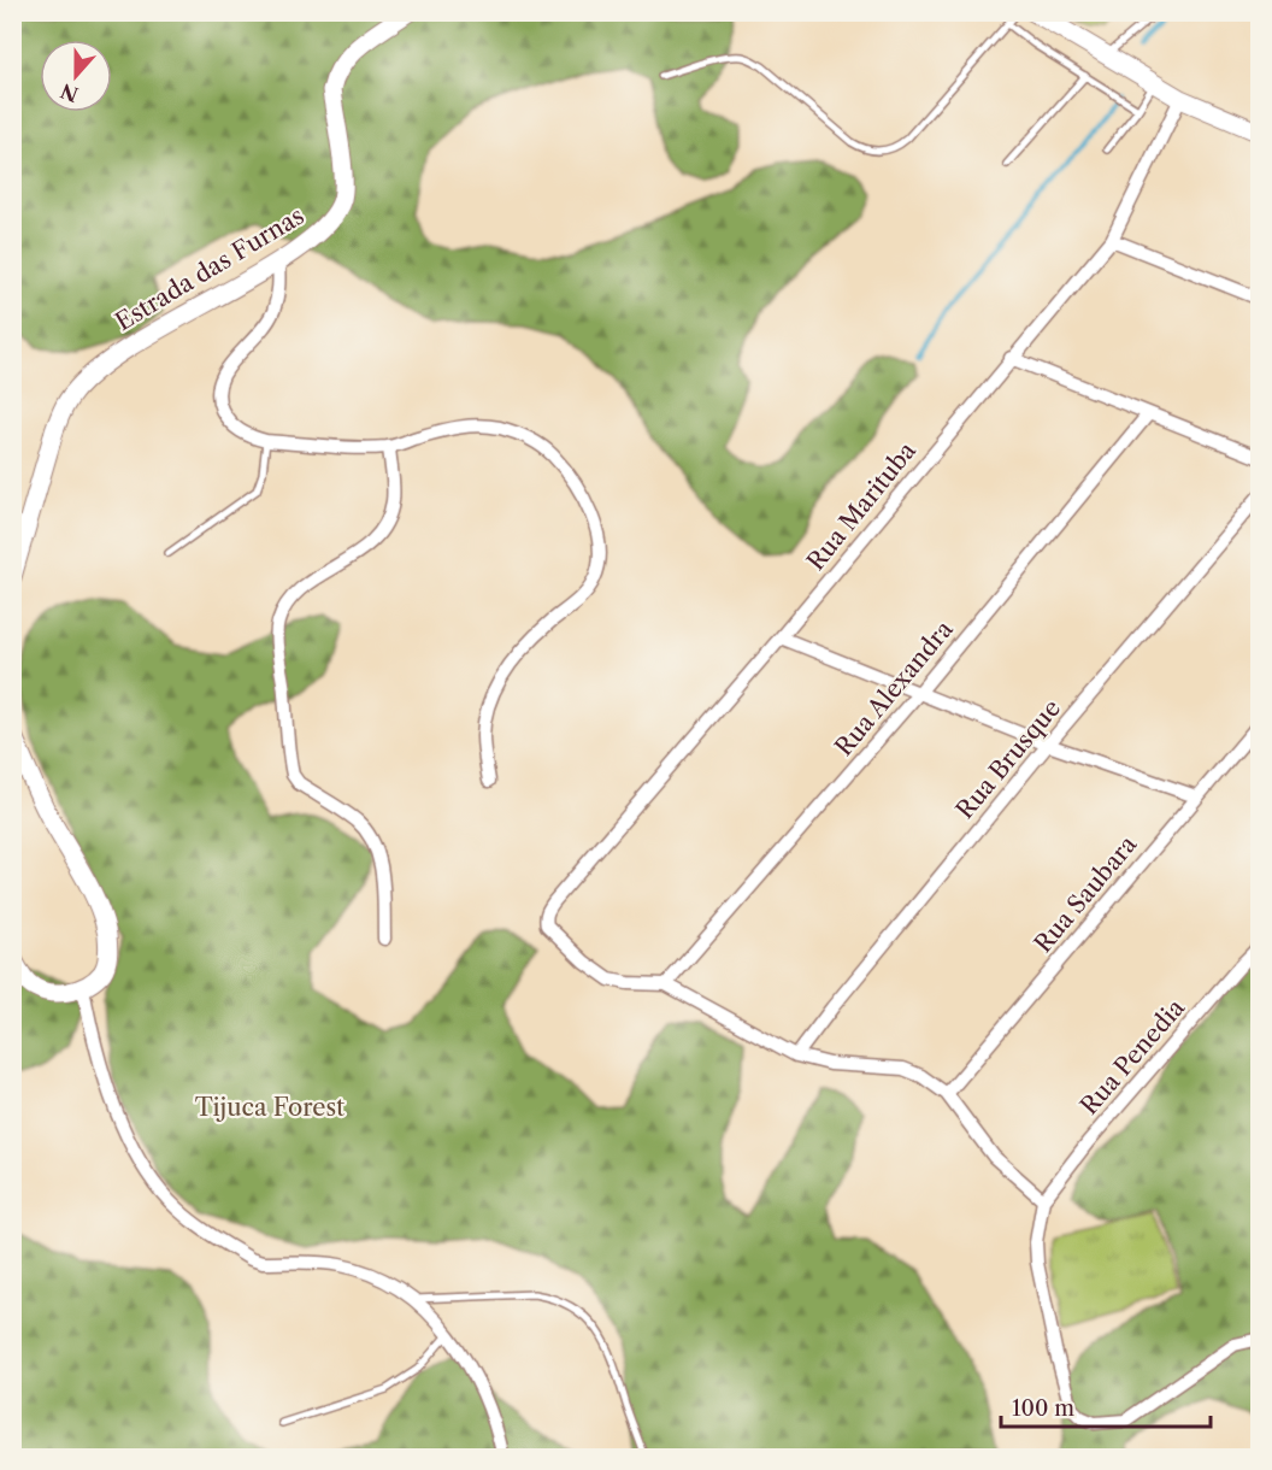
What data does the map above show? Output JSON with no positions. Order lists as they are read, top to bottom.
{
  "streets": {
    "main road": ["Estrada das Furnas"],
    "street": [
      "Rua Marituba",
      "Rua Alexandra",
      "Rua Brusque",
      "Rua Saubara",
      "Rua Penedia"
    ]
  },
  "crossings": [
    ["Rua Marituba", "Rua Alexandra"]
  ],
  "parks": ["Tijuca Forest"],
  "scale_bar": "100 m",
  "north": "bottom"
}
